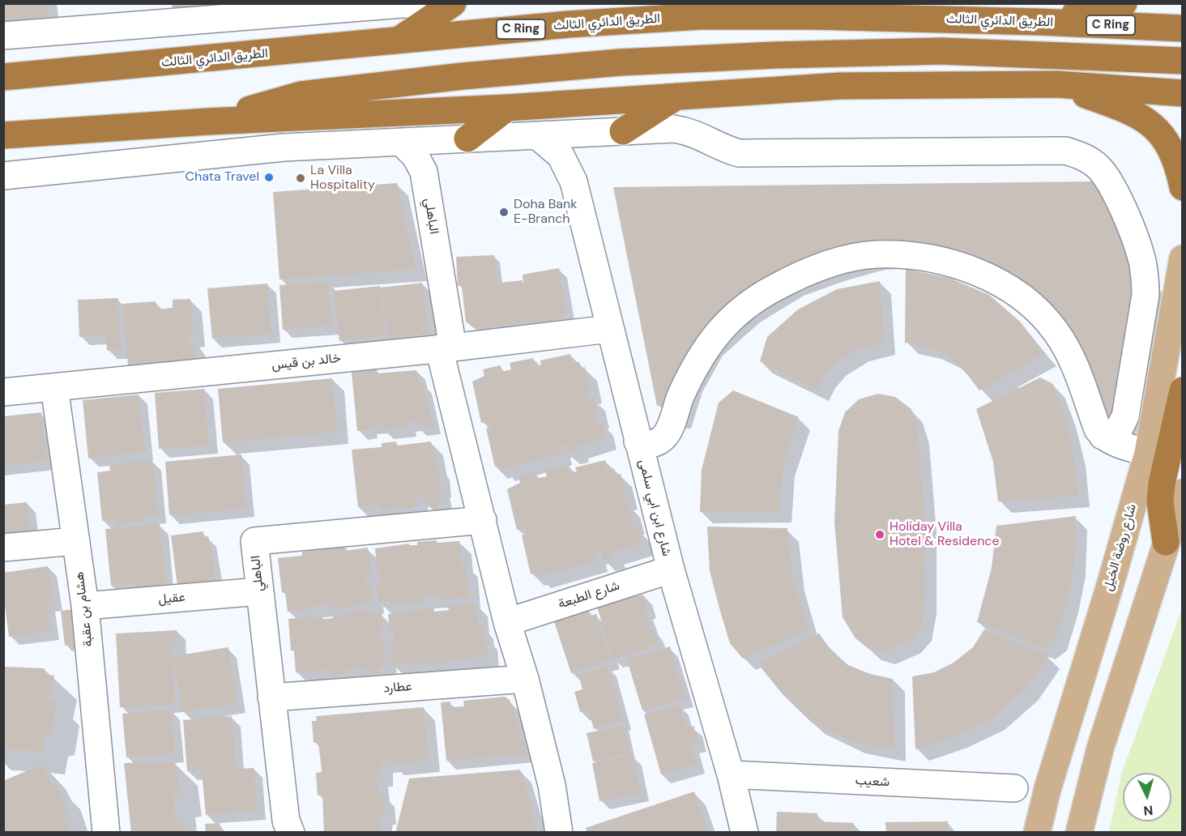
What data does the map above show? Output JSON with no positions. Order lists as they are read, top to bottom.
{
  "streets": {
    "highway": ["الطريق الدائري الثالث", "C Ring"],
    "main road": ["شارع روضة الخيل"],
    "street": [
      "الباهلي",
      "خالد بن قيس",
      "شارع ابن ابي سلمى",
      "شارع الطبعة",
      "عقيل",
      "هشام بن عقبة",
      "عطارد",
      "شعيب"
    ]
  },
  "crossings": [
    ["الباهلي", "خالد بن قيس"],
    ["الباهلي", "شارع الطبعة"],
    ["الباهلي", "عقيل"],
    ["الباهلي", "عطارد"],
    ["خالد بن قيس", "شارع ابن ابي سلمى"],
    ["خالد بن قيس", "هشام بن عقبة"],
    ["شارع ابن ابي سلمى", "شارع الطبعة"],
    ["شارع ابن ابي سلمى", "شعيب"],
    ["عقيل", "هشام بن عقبة"]
  ],
  "places": [
    "Chata Travel",
    "La Villa Hospitality",
    "Doha Bank E-Branch",
    "Holiday Villa Hotel & Residence"
  ],
  "north": "bottom"
}
